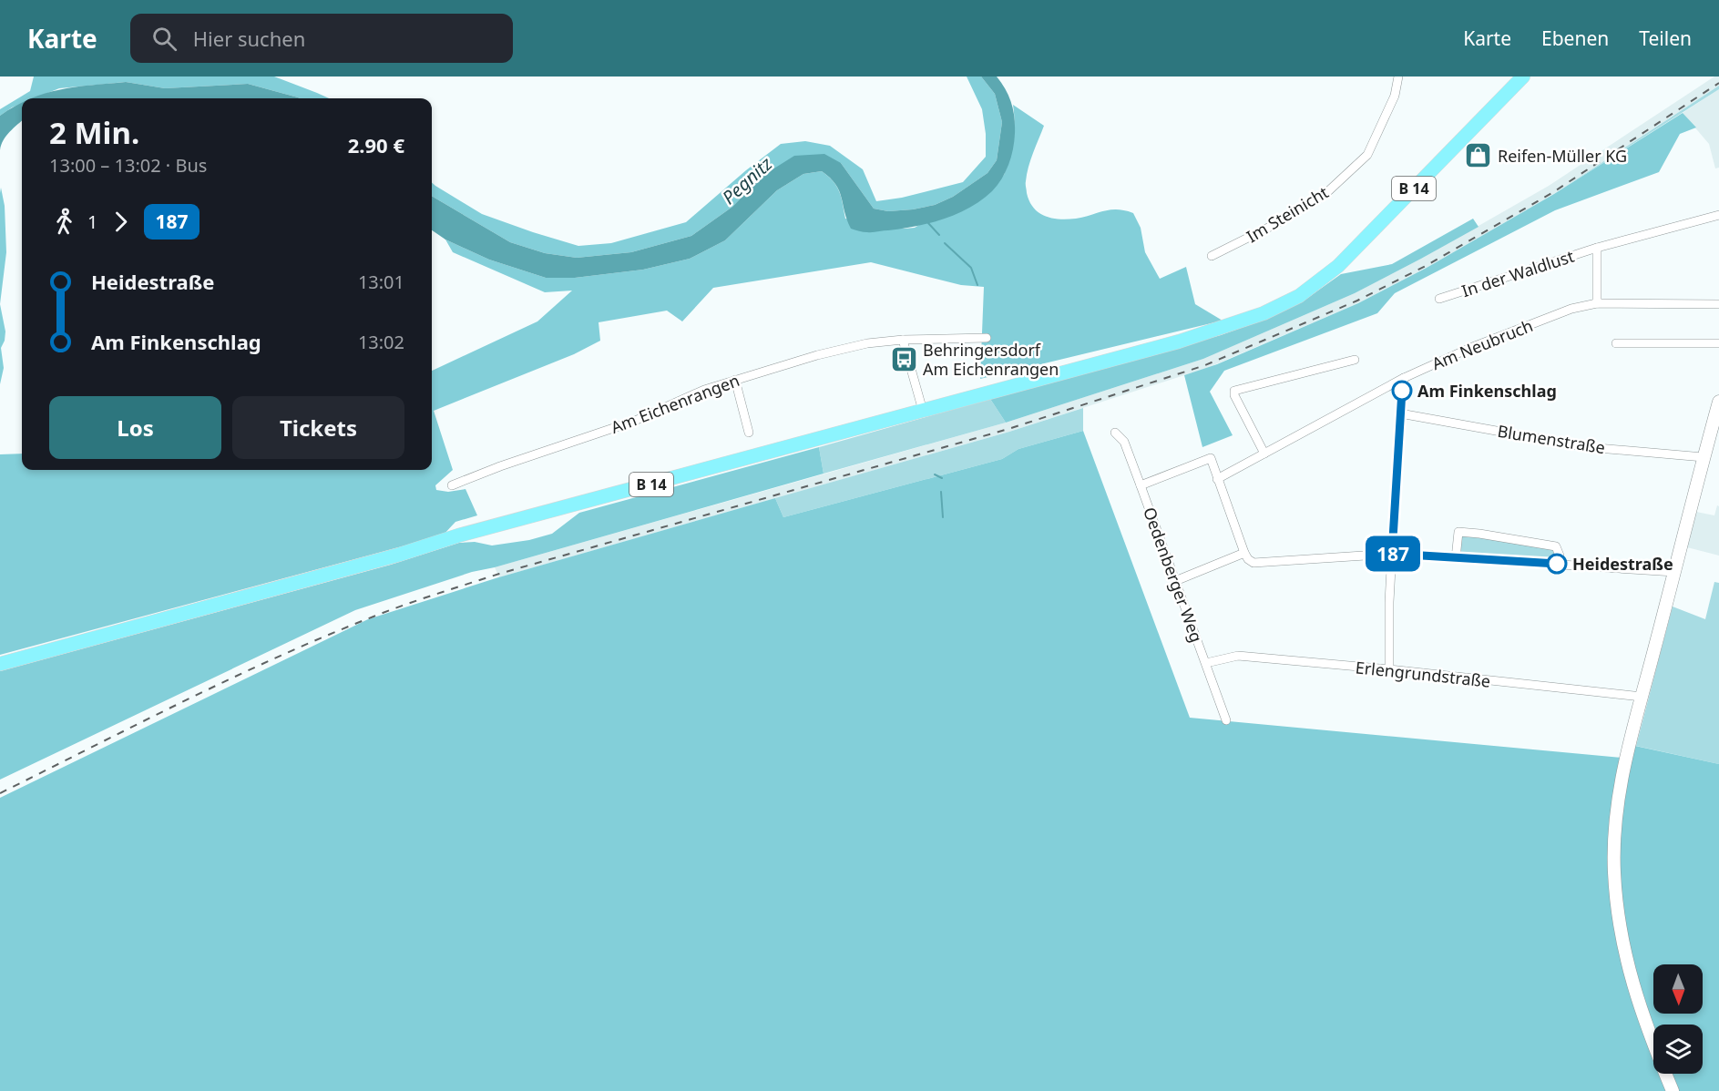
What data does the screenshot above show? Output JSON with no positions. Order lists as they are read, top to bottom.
{
  "streets": {
    "main road": ["B 14"],
    "street": [
      "Im Steinicht",
      "In der Waldlust",
      "Am Neubruch",
      "Am Eichenrangen",
      "Blumenstraße",
      "Oedenberger Weg",
      "Erlengrundstraße"
    ]
  },
  "crossings": [
    ["In der Waldlust", "Am Neubruch"],
    ["Oedenberger Weg", "Erlengrundstraße"]
  ],
  "water": ["Pegnitz"],
  "places": {
    "shop": ["Reifen-Müller KG"],
    "bus stop": ["Behringersdorf Am Eichenrangen"],
    "other": ["Am Finkenschlag", "Heidestraße"]
  },
  "lines": ["bus line 187"],
  "north": "bottom",
  "page": {
    "header": "Karte",
    "search": "Hier suchen",
    "nav": ["Karte", "Ebenen", "Teilen"],
    "on_map": "187",
    "heading": ["2 Min.", "13:00 – 13:02 · Bus", "2.90 €"],
    "legs": ["1", "187"],
    "list": [
      {
        "name": "Heidestraße",
        "value": "13:01"
      },
      {
        "name": "Am Finkenschlag",
        "value": "13:02"
      }
    ],
    "buttons": ["Los", "Tickets"]
  }
}
